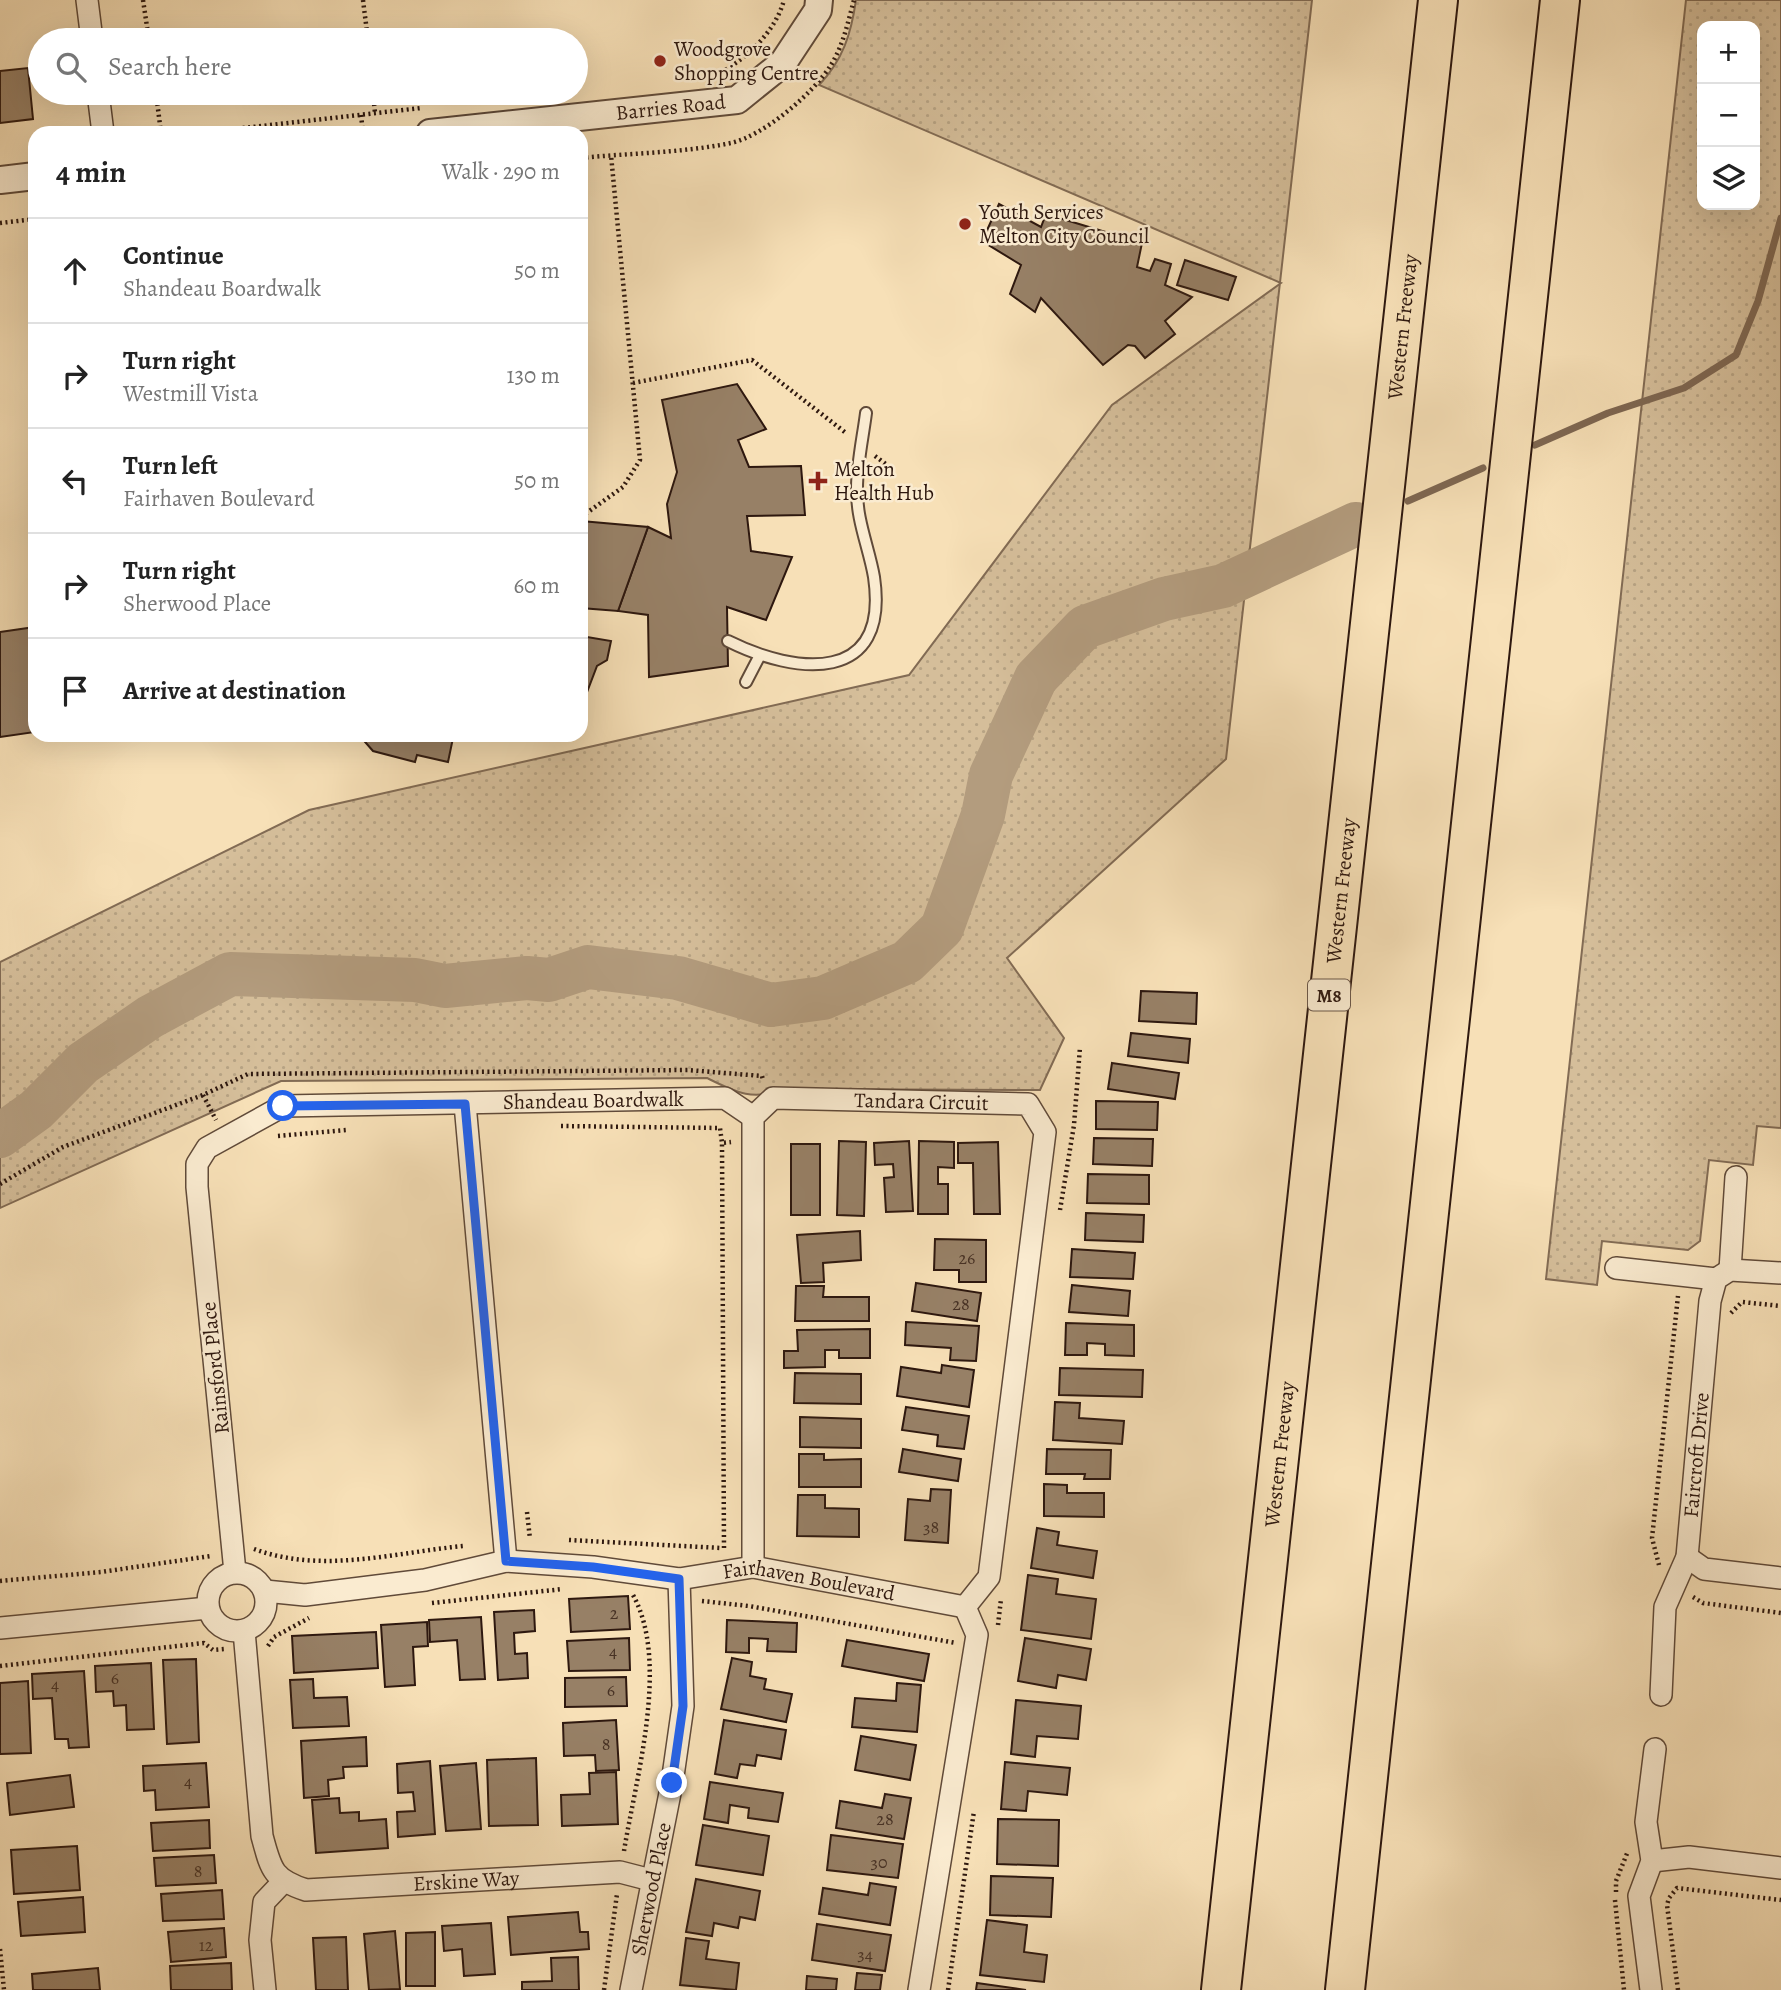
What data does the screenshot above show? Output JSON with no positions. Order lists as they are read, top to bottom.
{
  "streets": {
    "highway": ["Western Freeway", "M8"],
    "street": [
      "Barries Road",
      "Shandeau Boardwalk",
      "Tandara Circuit",
      "Rainsford Place",
      "Faircroft Drive",
      "Fairhaven Boulevard",
      "Erskine Way",
      "Sherwood Place"
    ]
  },
  "crossings": [
    ["Shandeau Boardwalk", "Tandara Circuit"],
    ["Shandeau Boardwalk", "Rainsford Place"],
    ["Tandara Circuit", "Fairhaven Boulevard"],
    ["Rainsford Place", "Fairhaven Boulevard"],
    ["Fairhaven Boulevard", "Sherwood Place"],
    ["Erskine Way", "Sherwood Place"]
  ],
  "places": {
    "other": ["Woodgrove Shopping Centre", "Youth Services Melton City Council"],
    "health": ["Melton Health Hub"]
  },
  "house_numbers": [
    "26",
    "28",
    "38",
    "2",
    "4",
    "6",
    "4",
    "6",
    "8",
    "4",
    "28",
    "30",
    "8",
    "12",
    "34"
  ],
  "page": {
    "map_buttons": ["+", "−"],
    "search": "Search here",
    "heading": ["4 min", "Walk · 290 m"],
    "list": [
      ["Continue", "Shandeau Boardwalk", "50 m"],
      ["Turn right", "Westmill Vista", "130 m"],
      ["Turn left", "Fairhaven Boulevard", "50 m"],
      ["Turn right", "Sherwood Place", "60 m"],
      "Arrive at destination"
    ]
  }
}
